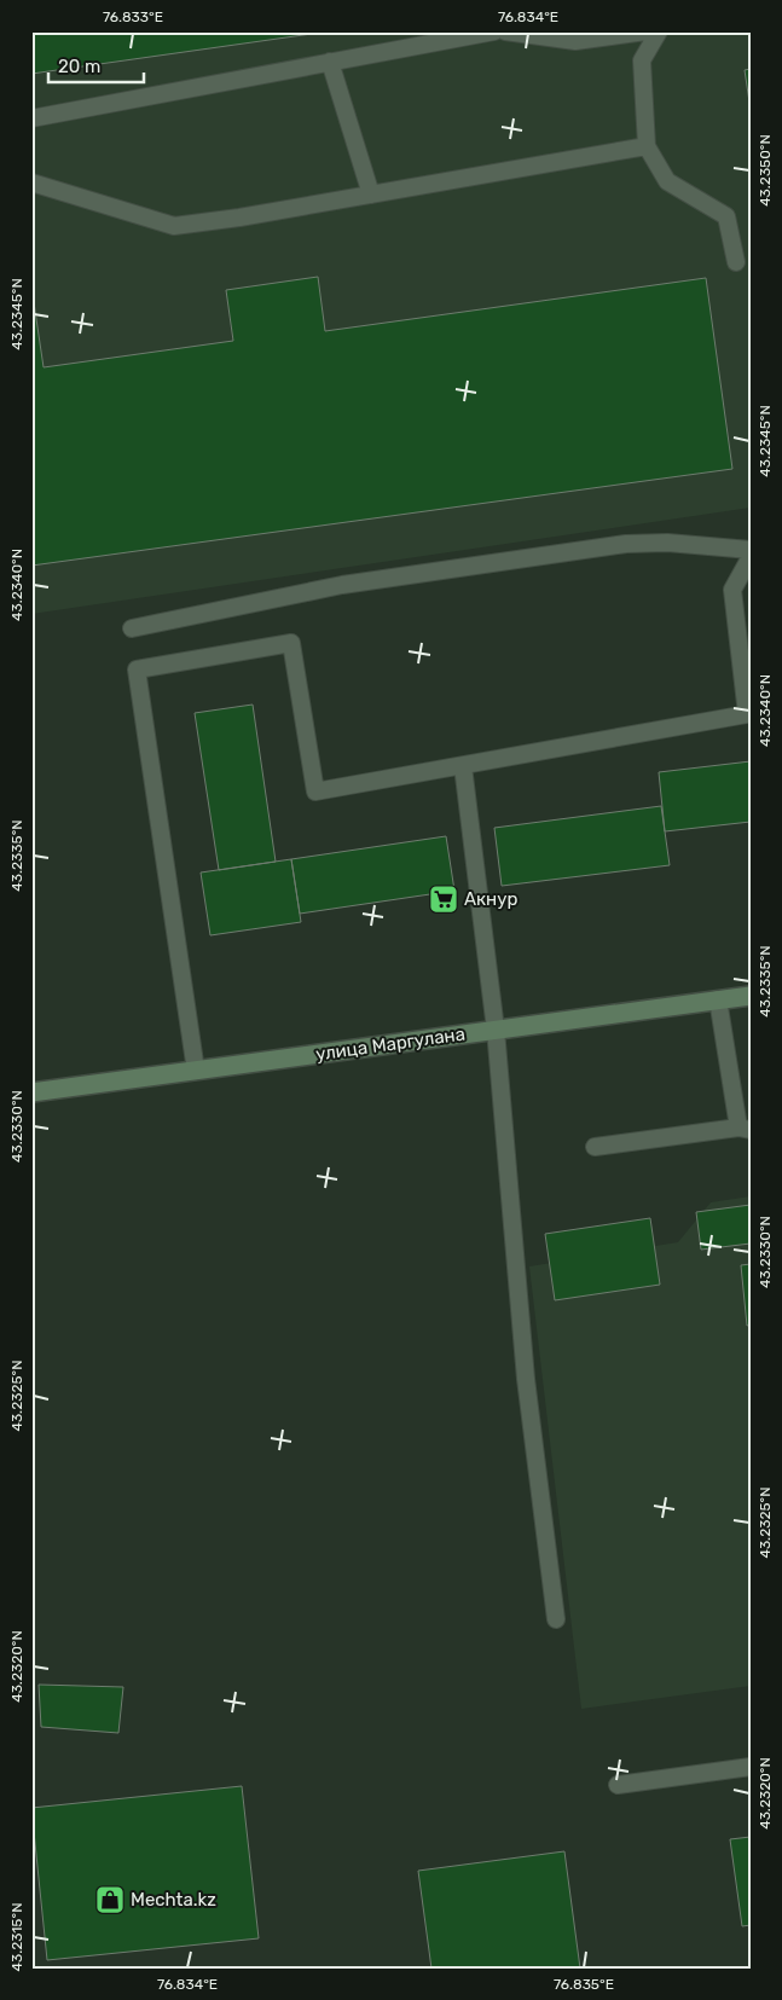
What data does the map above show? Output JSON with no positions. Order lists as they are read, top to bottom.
{
  "streets": {
    "street": ["улица Маргулана"]
  },
  "places": {
    "supermarket": ["Акнур"],
    "shop": ["Mechta.kz"]
  },
  "scale_bar": "20 m",
  "coordinates": [
    "76.833°E",
    "76.834°E",
    "43.2350°N",
    "43.2345°N",
    "43.2340°N",
    "43.2335°N",
    "43.2330°N",
    "43.2325°N",
    "43.2320°N",
    "43.2315°N",
    "76.835°E"
  ]
}
